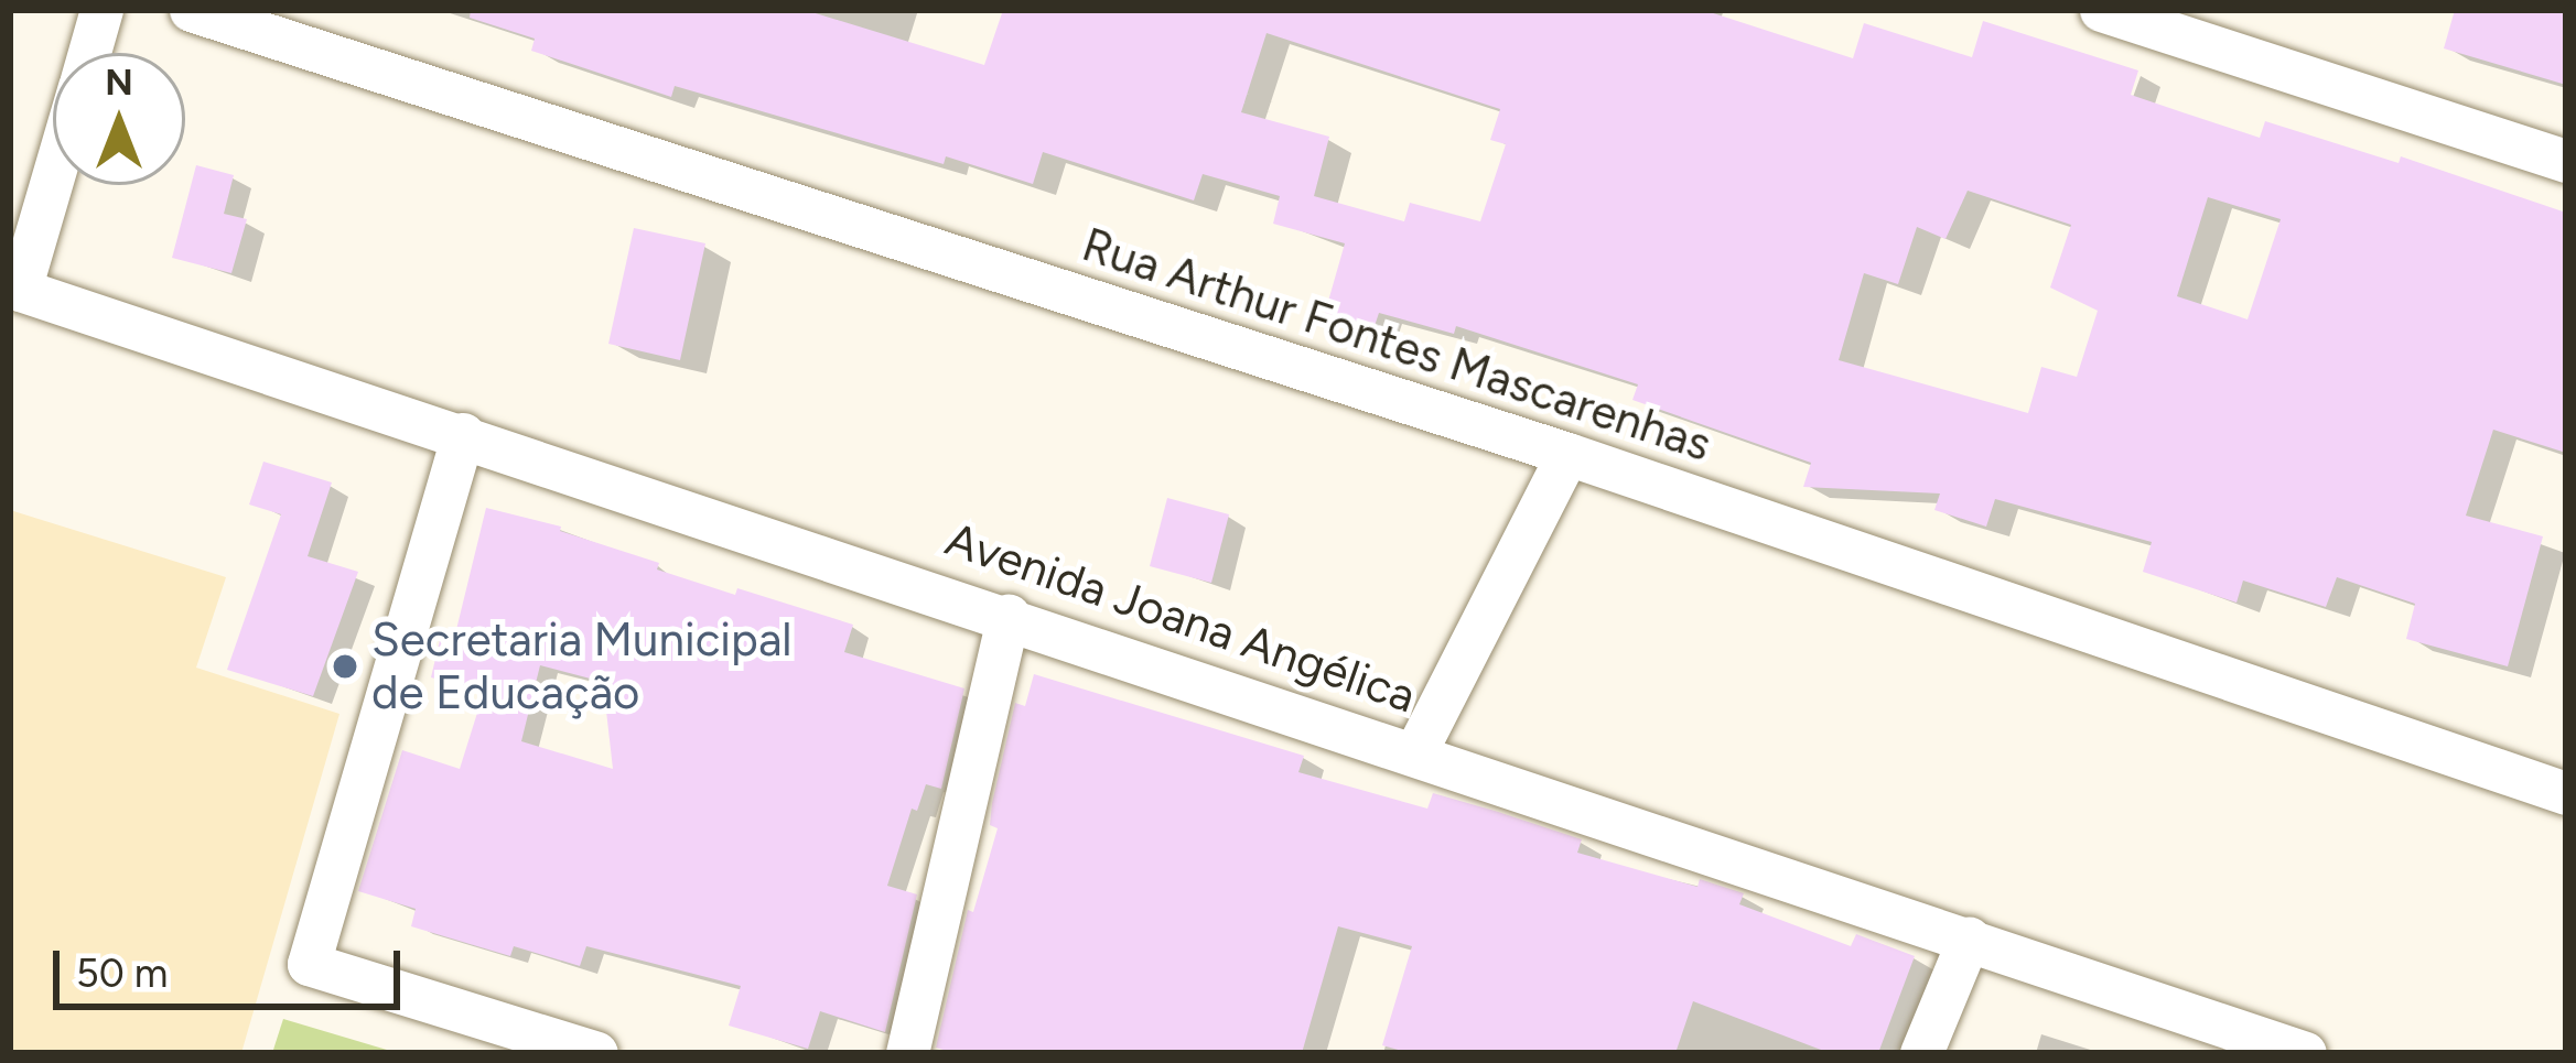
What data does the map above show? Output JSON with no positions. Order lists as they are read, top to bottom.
{
  "streets": {
    "street": ["Rua Arthur Fontes Mascarenhas", "Avenida Joana Angélica"]
  },
  "places": ["Secretaria Municipal de Educação"],
  "scale_bar": "50 m",
  "north": "top"
}
